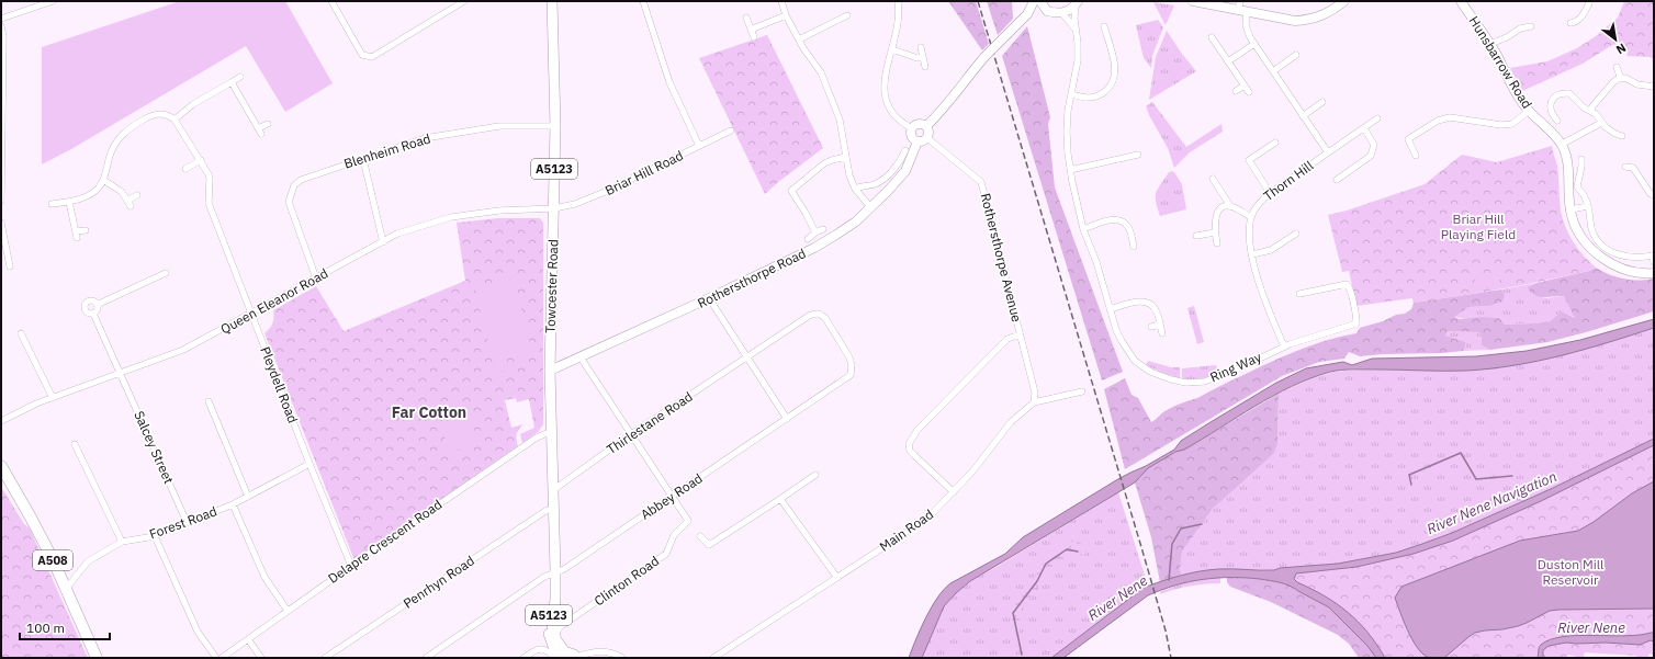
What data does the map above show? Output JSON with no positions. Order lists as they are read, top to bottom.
{
  "streets": {
    "highway": ["A508"],
    "main road": ["A5123", "Towcester Road"],
    "street": [
      "Hunsbarrow Road",
      "Blenheim Road",
      "Briar Hill Road",
      "Thorn Hill",
      "Rothersthorpe Avenue",
      "Rothersthorpe Road",
      "Queen Eleanor Road",
      "Ring Way",
      "Pleydell Road",
      "Thirlestane Road",
      "Salcey Street",
      "Abbey Road",
      "Forest Road",
      "Main Road",
      "Delapre Crescent Road",
      "Clinton Road",
      "Penrhyn Road"
    ]
  },
  "crossings": [
    ["Blenheim Road", "Towcester Road"],
    ["Blenheim Road", "Queen Eleanor Road"],
    ["Briar Hill Road", "Towcester Road"],
    ["Briar Hill Road", "Queen Eleanor Road"],
    ["Rothersthorpe Avenue", "Rothersthorpe Road"],
    ["Rothersthorpe Avenue", "Main Road"],
    ["Rothersthorpe Road", "Towcester Road"],
    ["Towcester Road", "Queen Eleanor Road"],
    ["Towcester Road", "Thirlestane Road"],
    ["Towcester Road", "Abbey Road"],
    ["Towcester Road", "Delapre Crescent Road"],
    ["Towcester Road", "Clinton Road"],
    ["Towcester Road", "Penrhyn Road"],
    ["Queen Eleanor Road", "Pleydell Road"],
    ["Queen Eleanor Road", "Salcey Street"],
    ["Pleydell Road", "Forest Road"],
    ["Pleydell Road", "Delapre Crescent Road"],
    ["Thirlestane Road", "Abbey Road"],
    ["Salcey Street", "Forest Road"],
    ["Abbey Road", "Clinton Road"],
    ["Forest Road", "A508"]
  ],
  "districts": ["Far Cotton"],
  "water": ["River Nene Navigation", "River Nene"],
  "parks": ["Briar Hill Playing Field", "Duston Mill Reservoir"],
  "scale_bar": "100 m",
  "north": "bottom right"
}
